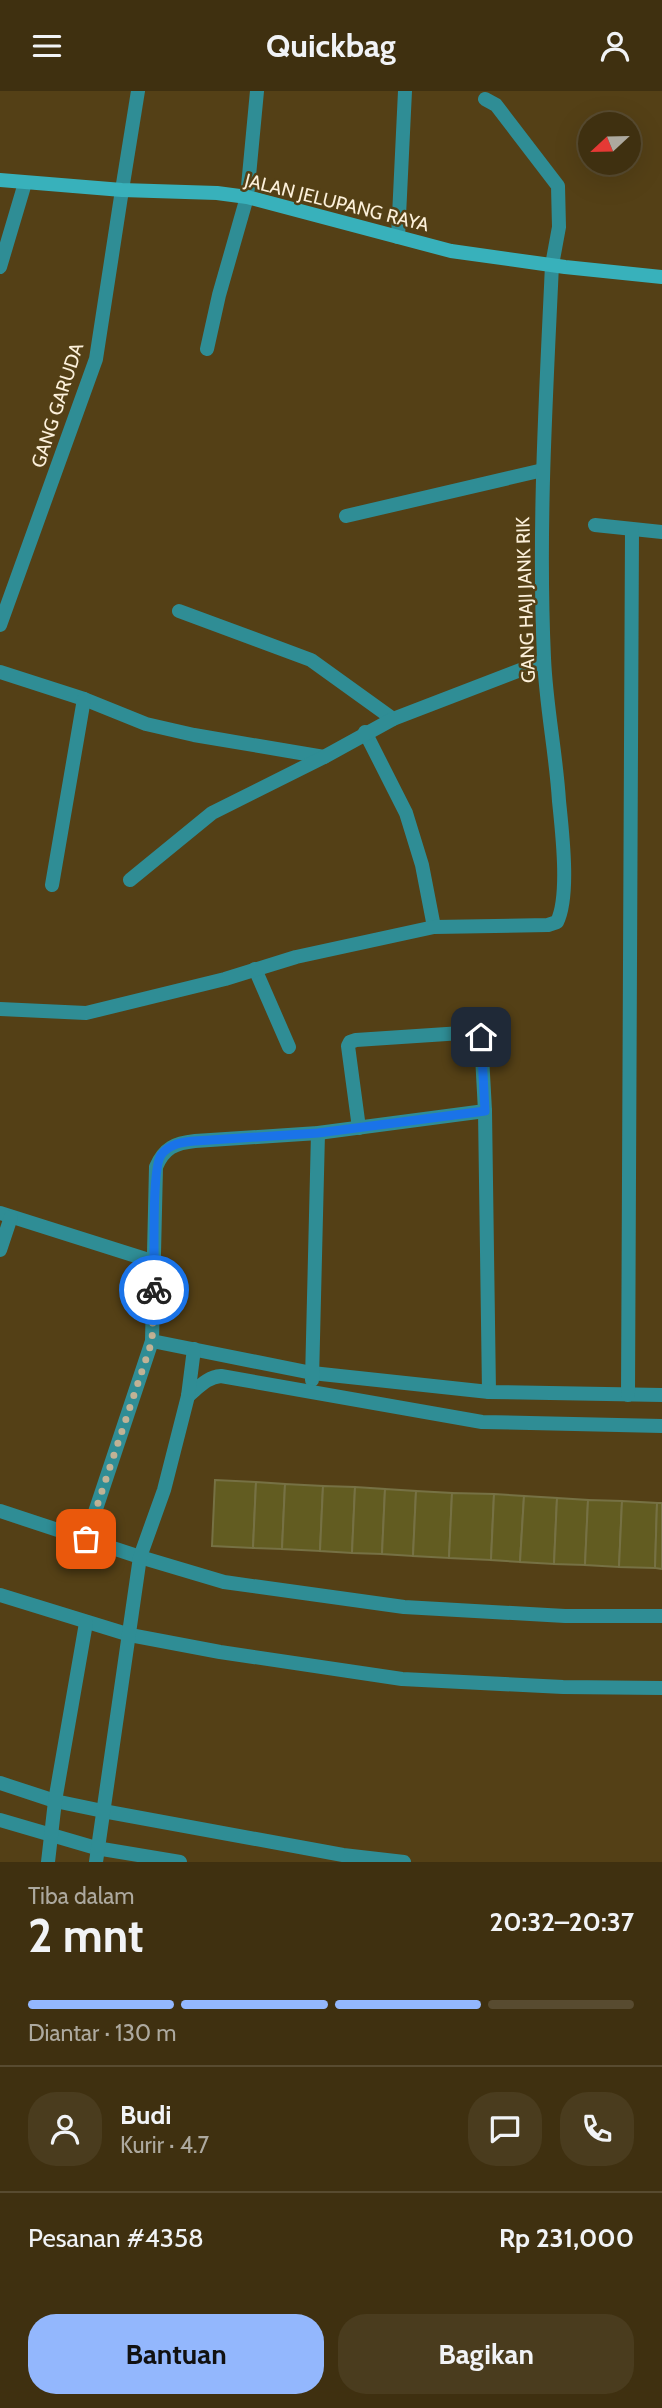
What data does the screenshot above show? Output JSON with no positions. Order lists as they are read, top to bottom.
{
  "streets": {
    "street": ["JALAN JELUPANG RAYA", "GANG GARUDA", "GANG HAJI JANK RIK"]
  },
  "crossings": [
    ["JALAN JELUPANG RAYA", "GANG GARUDA"],
    ["JALAN JELUPANG RAYA", "GANG HAJI JANK RIK"]
  ],
  "north": "left",
  "page": {
    "header": "Quickbag",
    "heading": ["2 mnt", "Tiba dalam", "20:32–20:37"],
    "panel": [
      "Budi",
      "Kurir · 4.7",
      "Pesanan #4358",
      "Rp 231,000"
    ],
    "bar": "Diantar · 130 m",
    "buttons": ["Bantuan", "Bagikan"]
  }
}
